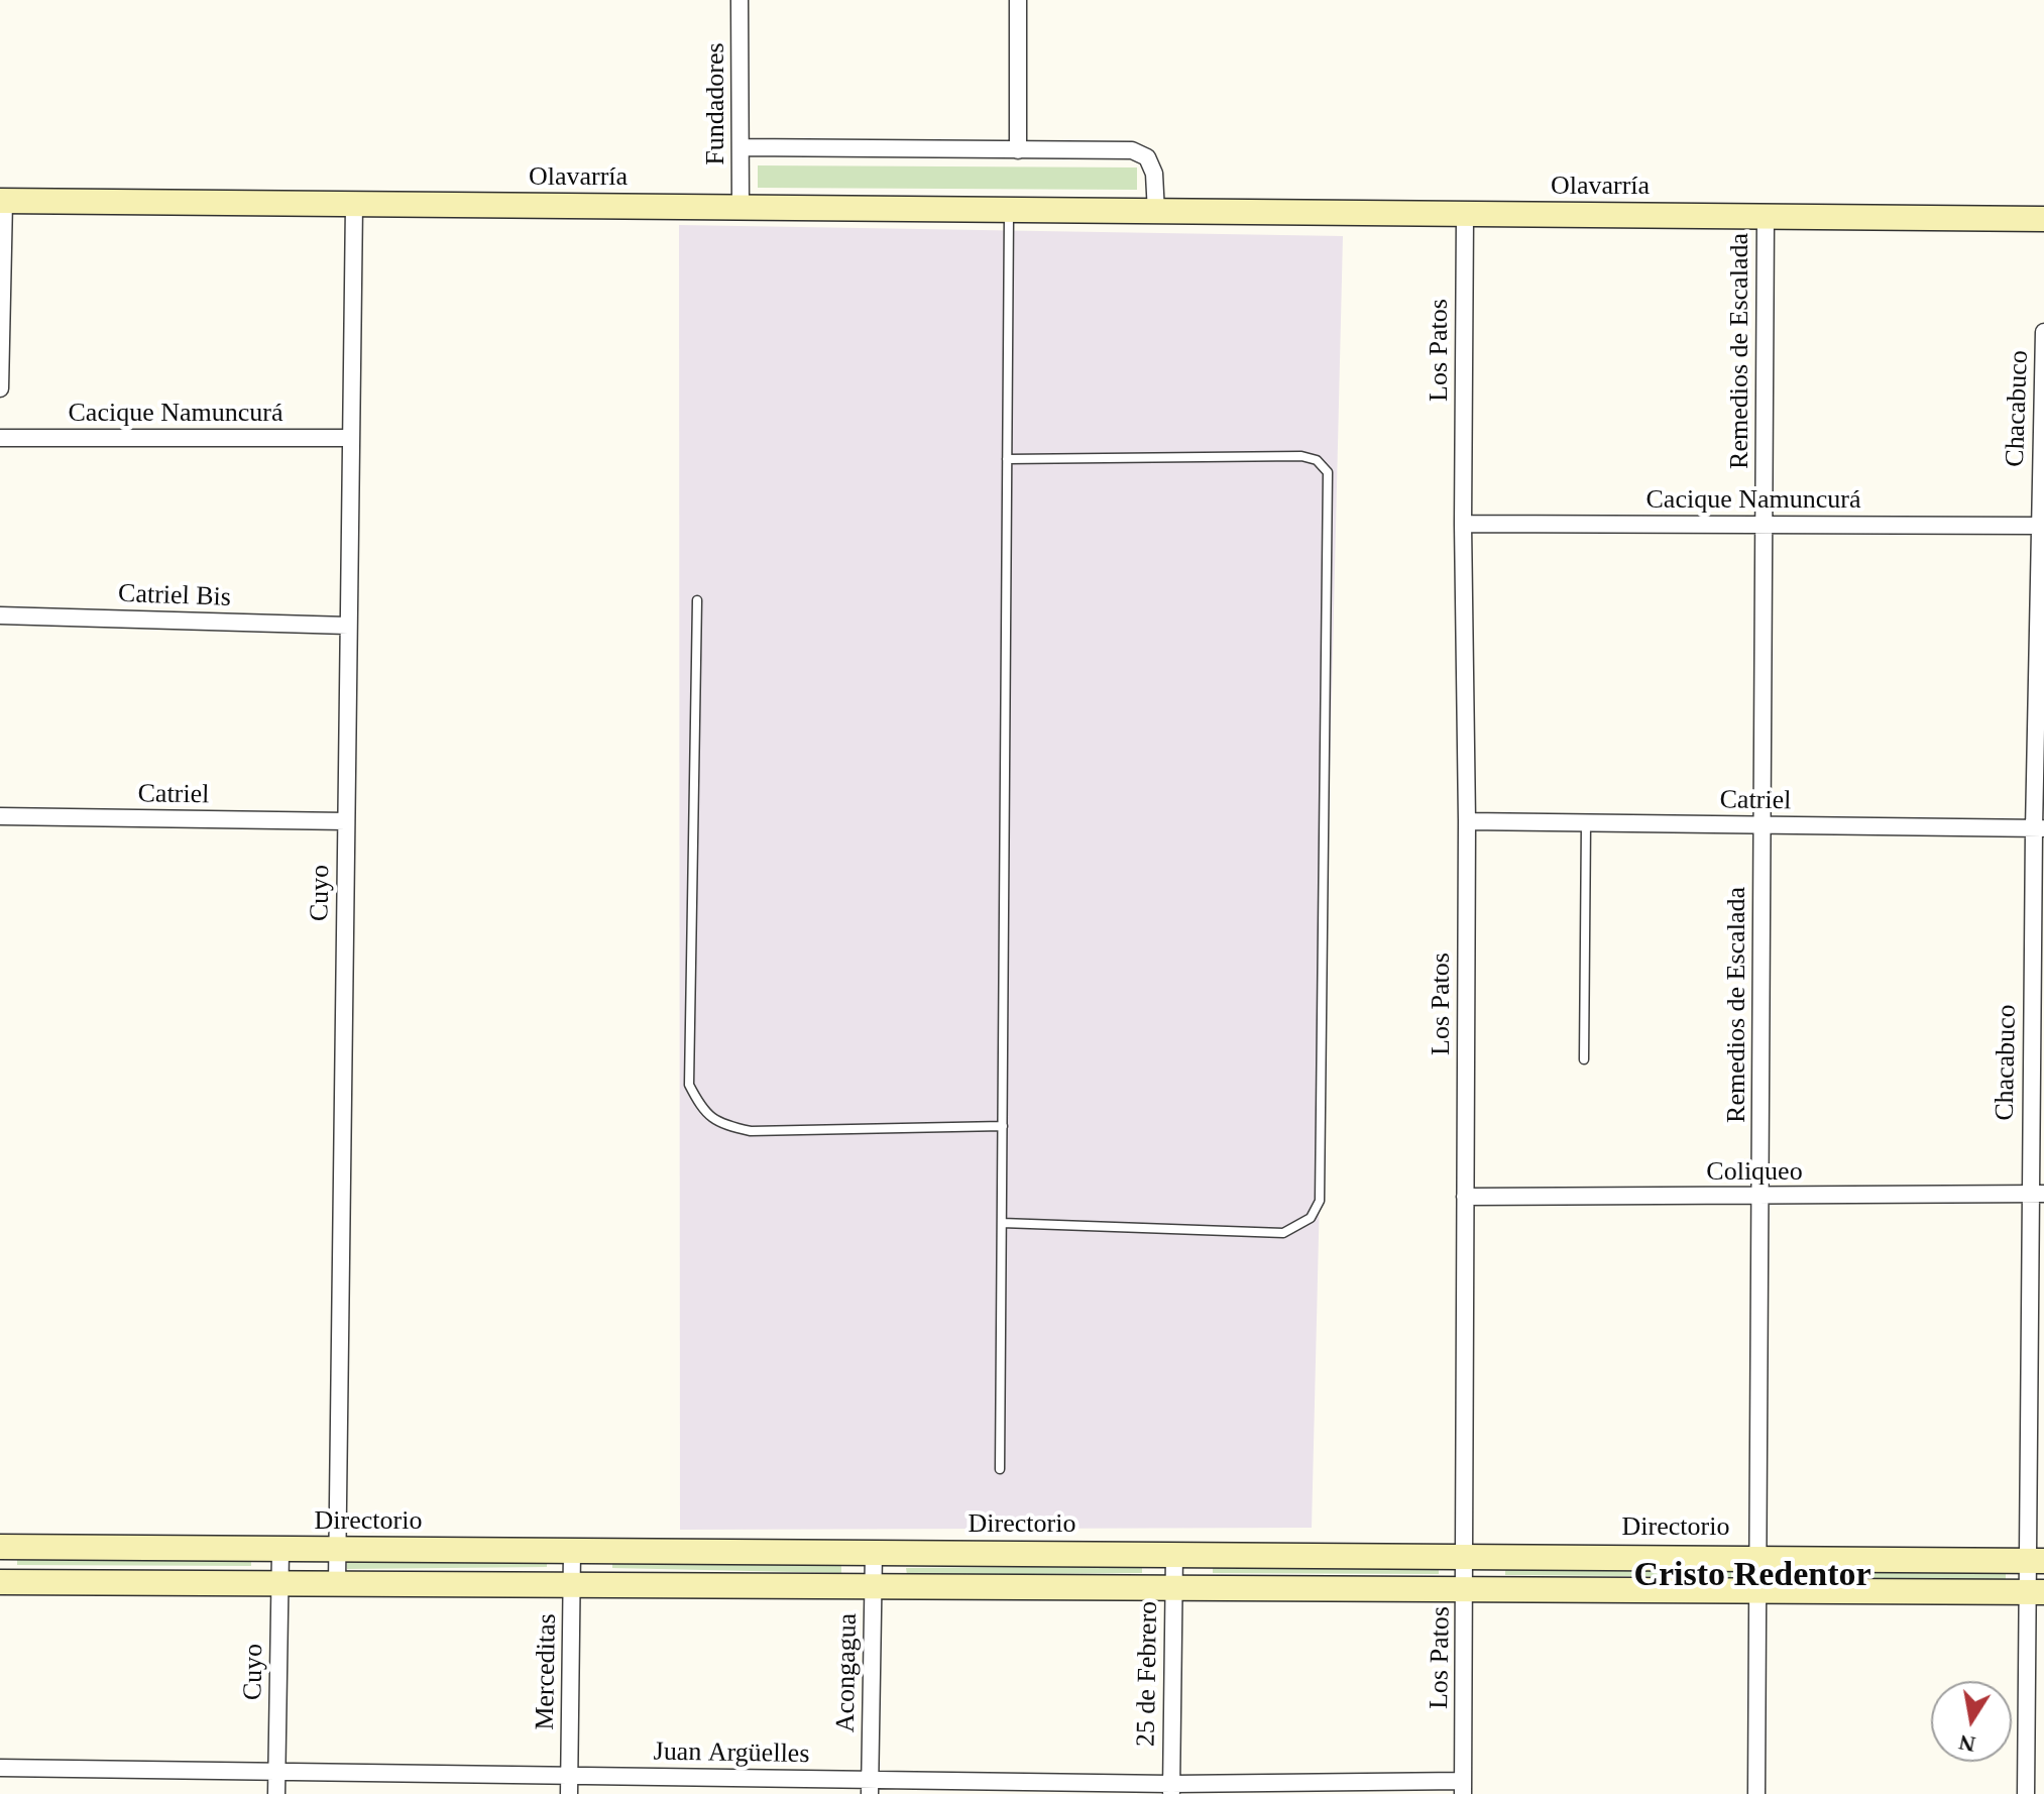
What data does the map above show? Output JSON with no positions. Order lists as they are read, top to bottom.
{
  "streets": {
    "main road": ["Olavarría", "Directorio"],
    "street": [
      "Fundadores",
      "Los Patos",
      "Remedios de Escalada",
      "Chacabuco",
      "Cacique Namuncurá",
      "Catriel Bis",
      "Catriel",
      "Cuyo",
      "Coliqueo",
      "Merceditas",
      "Acongagua",
      "25 de Febrero",
      "Juan Argüelles"
    ]
  },
  "crossings": [
    ["Fundadores", "Olavarría"],
    ["Olavarría", "Los Patos"],
    ["Olavarría", "Remedios de Escalada"],
    ["Olavarría", "Cuyo"],
    ["Los Patos", "Cacique Namuncurá"],
    ["Los Patos", "Catriel"],
    ["Los Patos", "Coliqueo"],
    ["Los Patos", "Directorio"],
    ["Los Patos", "Juan Argüelles"],
    ["Remedios de Escalada", "Cacique Namuncurá"],
    ["Remedios de Escalada", "Catriel"],
    ["Remedios de Escalada", "Coliqueo"],
    ["Remedios de Escalada", "Directorio"],
    ["Chacabuco", "Cacique Namuncurá"],
    ["Chacabuco", "Catriel"],
    ["Chacabuco", "Coliqueo"],
    ["Chacabuco", "Directorio"],
    ["Cacique Namuncurá", "Cuyo"],
    ["Catriel Bis", "Cuyo"],
    ["Catriel", "Cuyo"],
    ["Cuyo", "Directorio"],
    ["Cuyo", "Juan Argüelles"],
    ["Directorio", "Merceditas"],
    ["Directorio", "Acongagua"],
    ["Directorio", "25 de Febrero"],
    ["Merceditas", "Juan Argüelles"],
    ["Acongagua", "Juan Argüelles"],
    ["25 de Febrero", "Juan Argüelles"]
  ],
  "districts": ["Cristo Redentor"],
  "north": "bottom"
}
